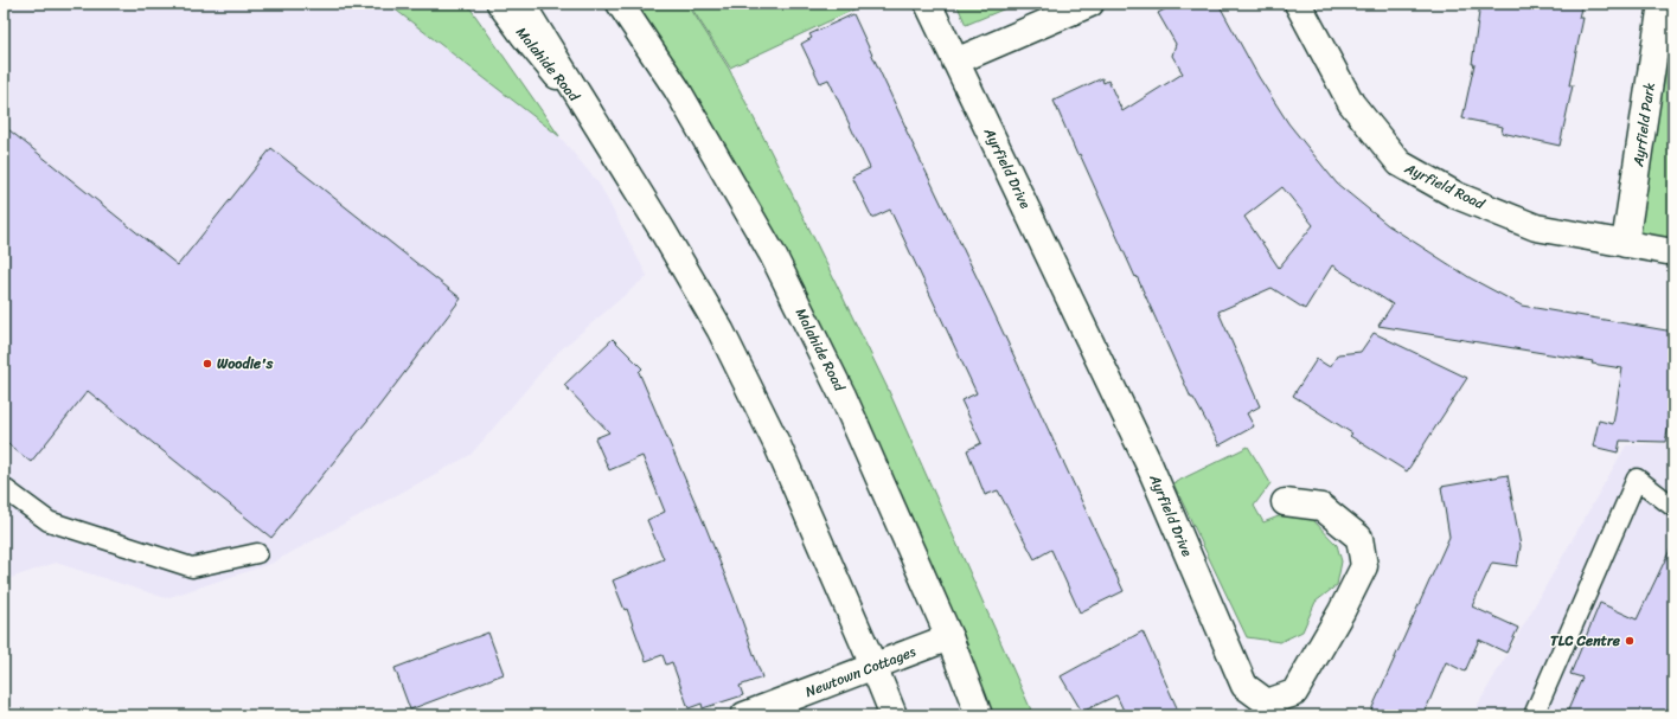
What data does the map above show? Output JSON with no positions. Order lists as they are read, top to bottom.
{
  "streets": {
    "street": [
      "Malahide Road",
      "Ayrfield Park",
      "Ayrfield Drive",
      "Ayrfield Road",
      "Newtown Cottages"
    ]
  },
  "crossings": [
    ["Malahide Road", "Newtown Cottages"],
    ["Ayrfield Park", "Ayrfield Road"]
  ],
  "places": ["Woodie's", "TLC Centre"]
}
